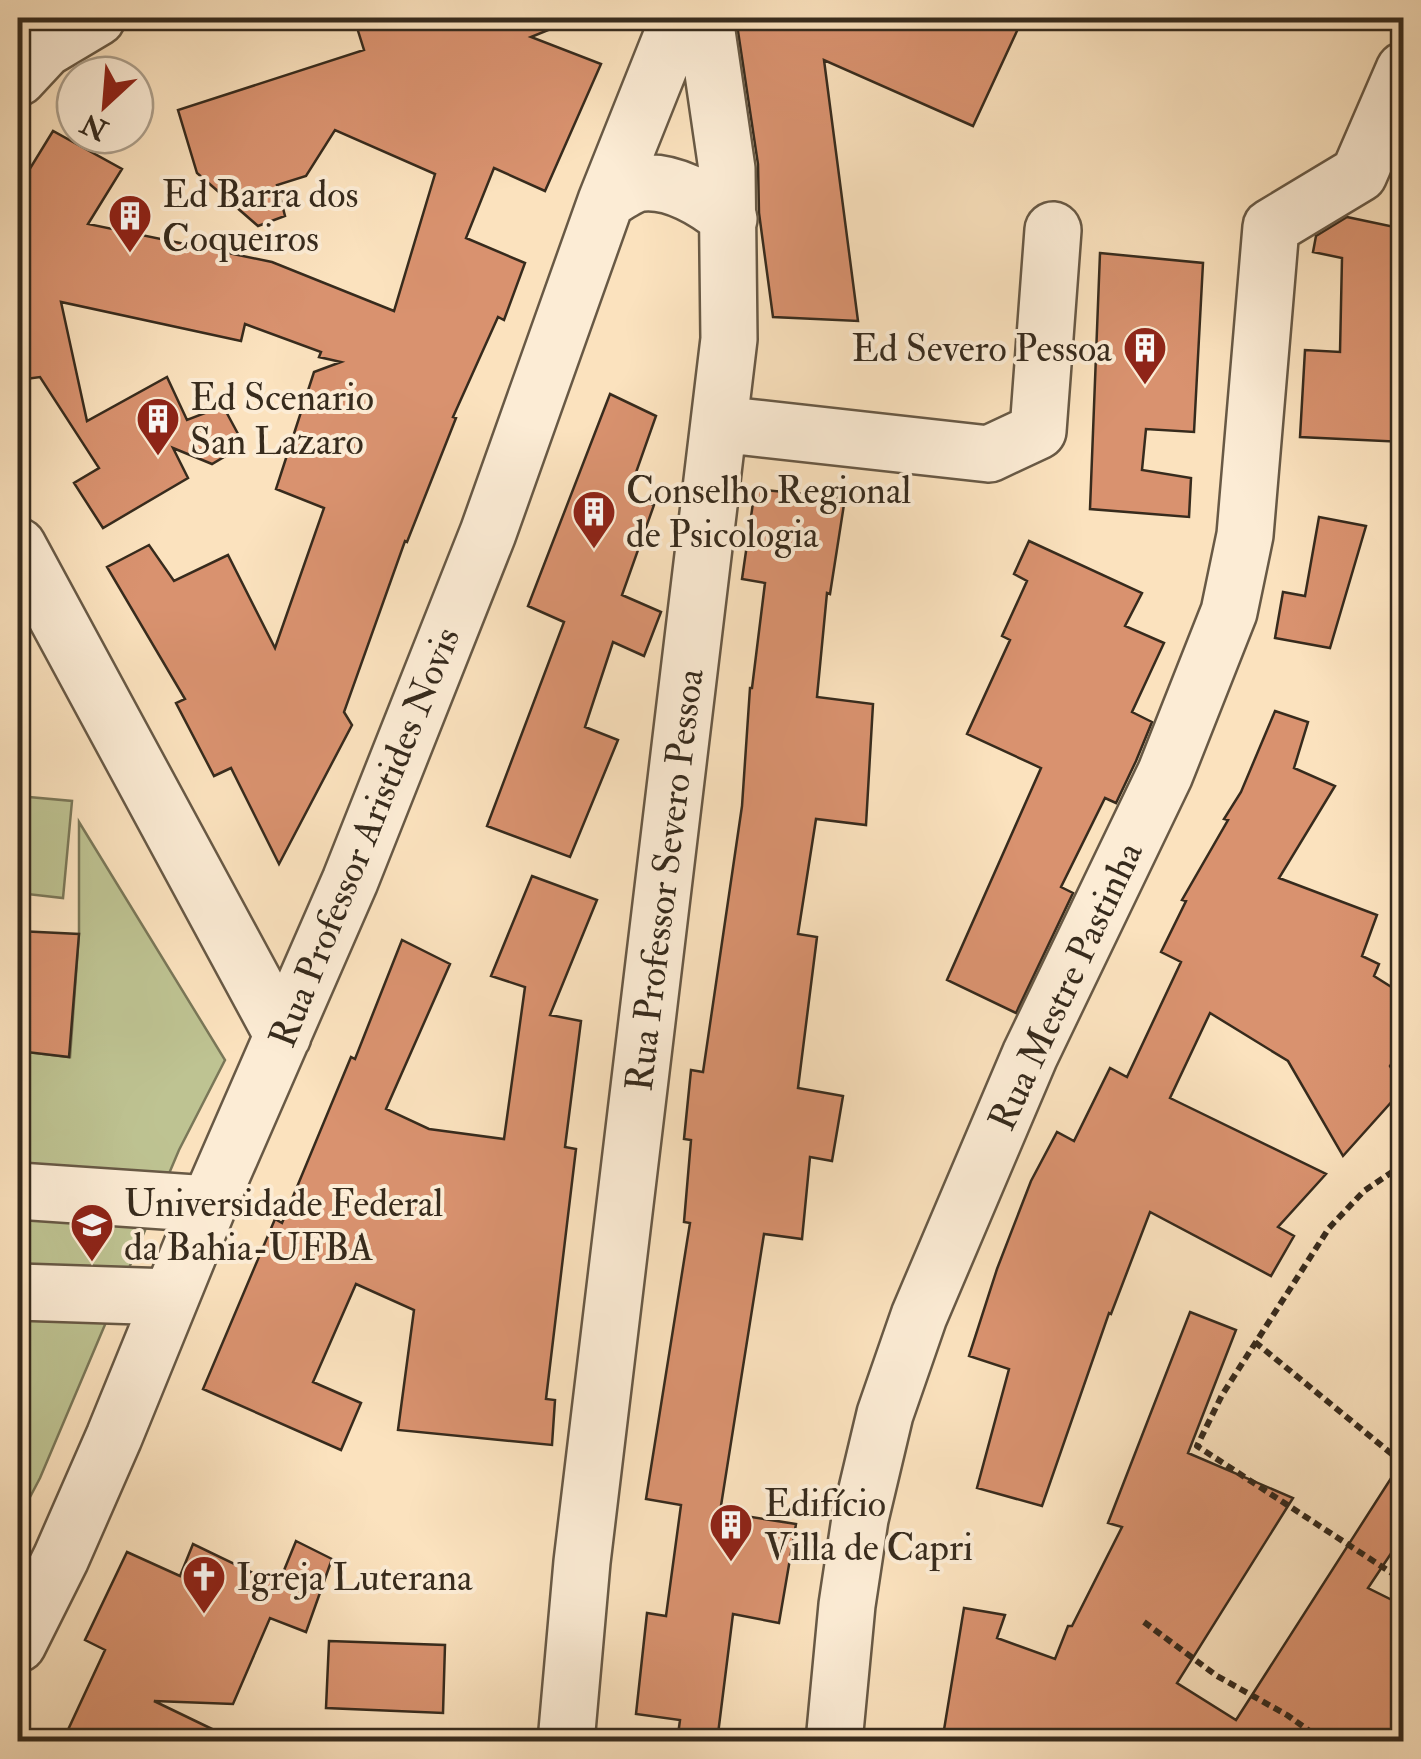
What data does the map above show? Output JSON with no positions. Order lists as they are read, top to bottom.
{
  "streets": {
    "street": ["Rua Professor Aristides Novis", "Rua Professor Severo Pessoa", "Rua Mestre Pastinha"]
  },
  "places": {
    "building": [
      "Ed Barra dos Coqueiros",
      "Ed Severo Pessoa",
      "Ed Scenario San Lazaro",
      "Conselho Regional de Psicologia",
      "Edifício Villa de Capri"
    ],
    "school or university": ["Universidade Federal da Bahia-UFBA"],
    "church": ["Igreja Luterana"]
  },
  "north": "bottom left"
}
